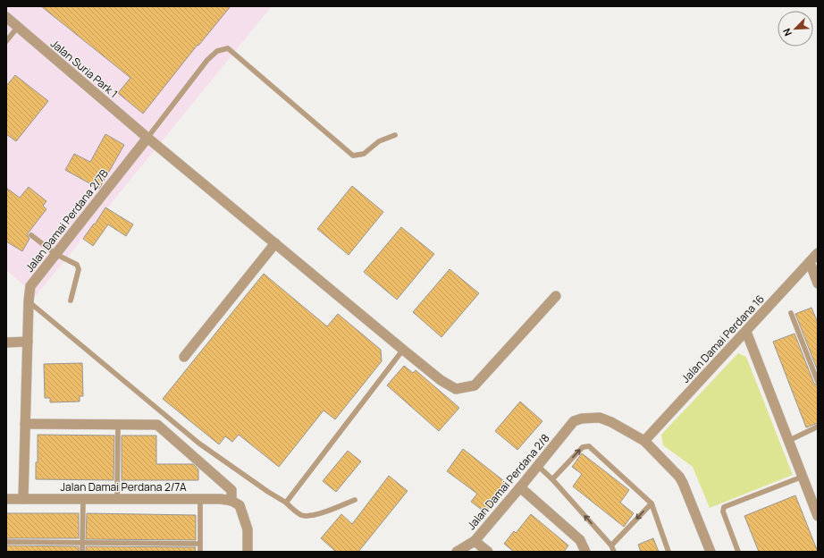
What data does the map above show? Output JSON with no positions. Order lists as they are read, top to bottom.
{
  "streets": {
    "street": [
      "Jalan Suria Park 1",
      "Jalan Damai Perdana 2/7B",
      "Jalan Damai Perdana 16",
      "Jalan Damai Perdana 2/8",
      "Jalan Damai Perdana 2/7A"
    ]
  },
  "crossings": [
    ["Jalan Suria Park 1", "Jalan Damai Perdana 2/7B"],
    ["Jalan Damai Perdana 2/7B", "Jalan Damai Perdana 2/7A"],
    ["Jalan Damai Perdana 16", "Jalan Damai Perdana 2/8"]
  ],
  "north": "bottom left"
}
